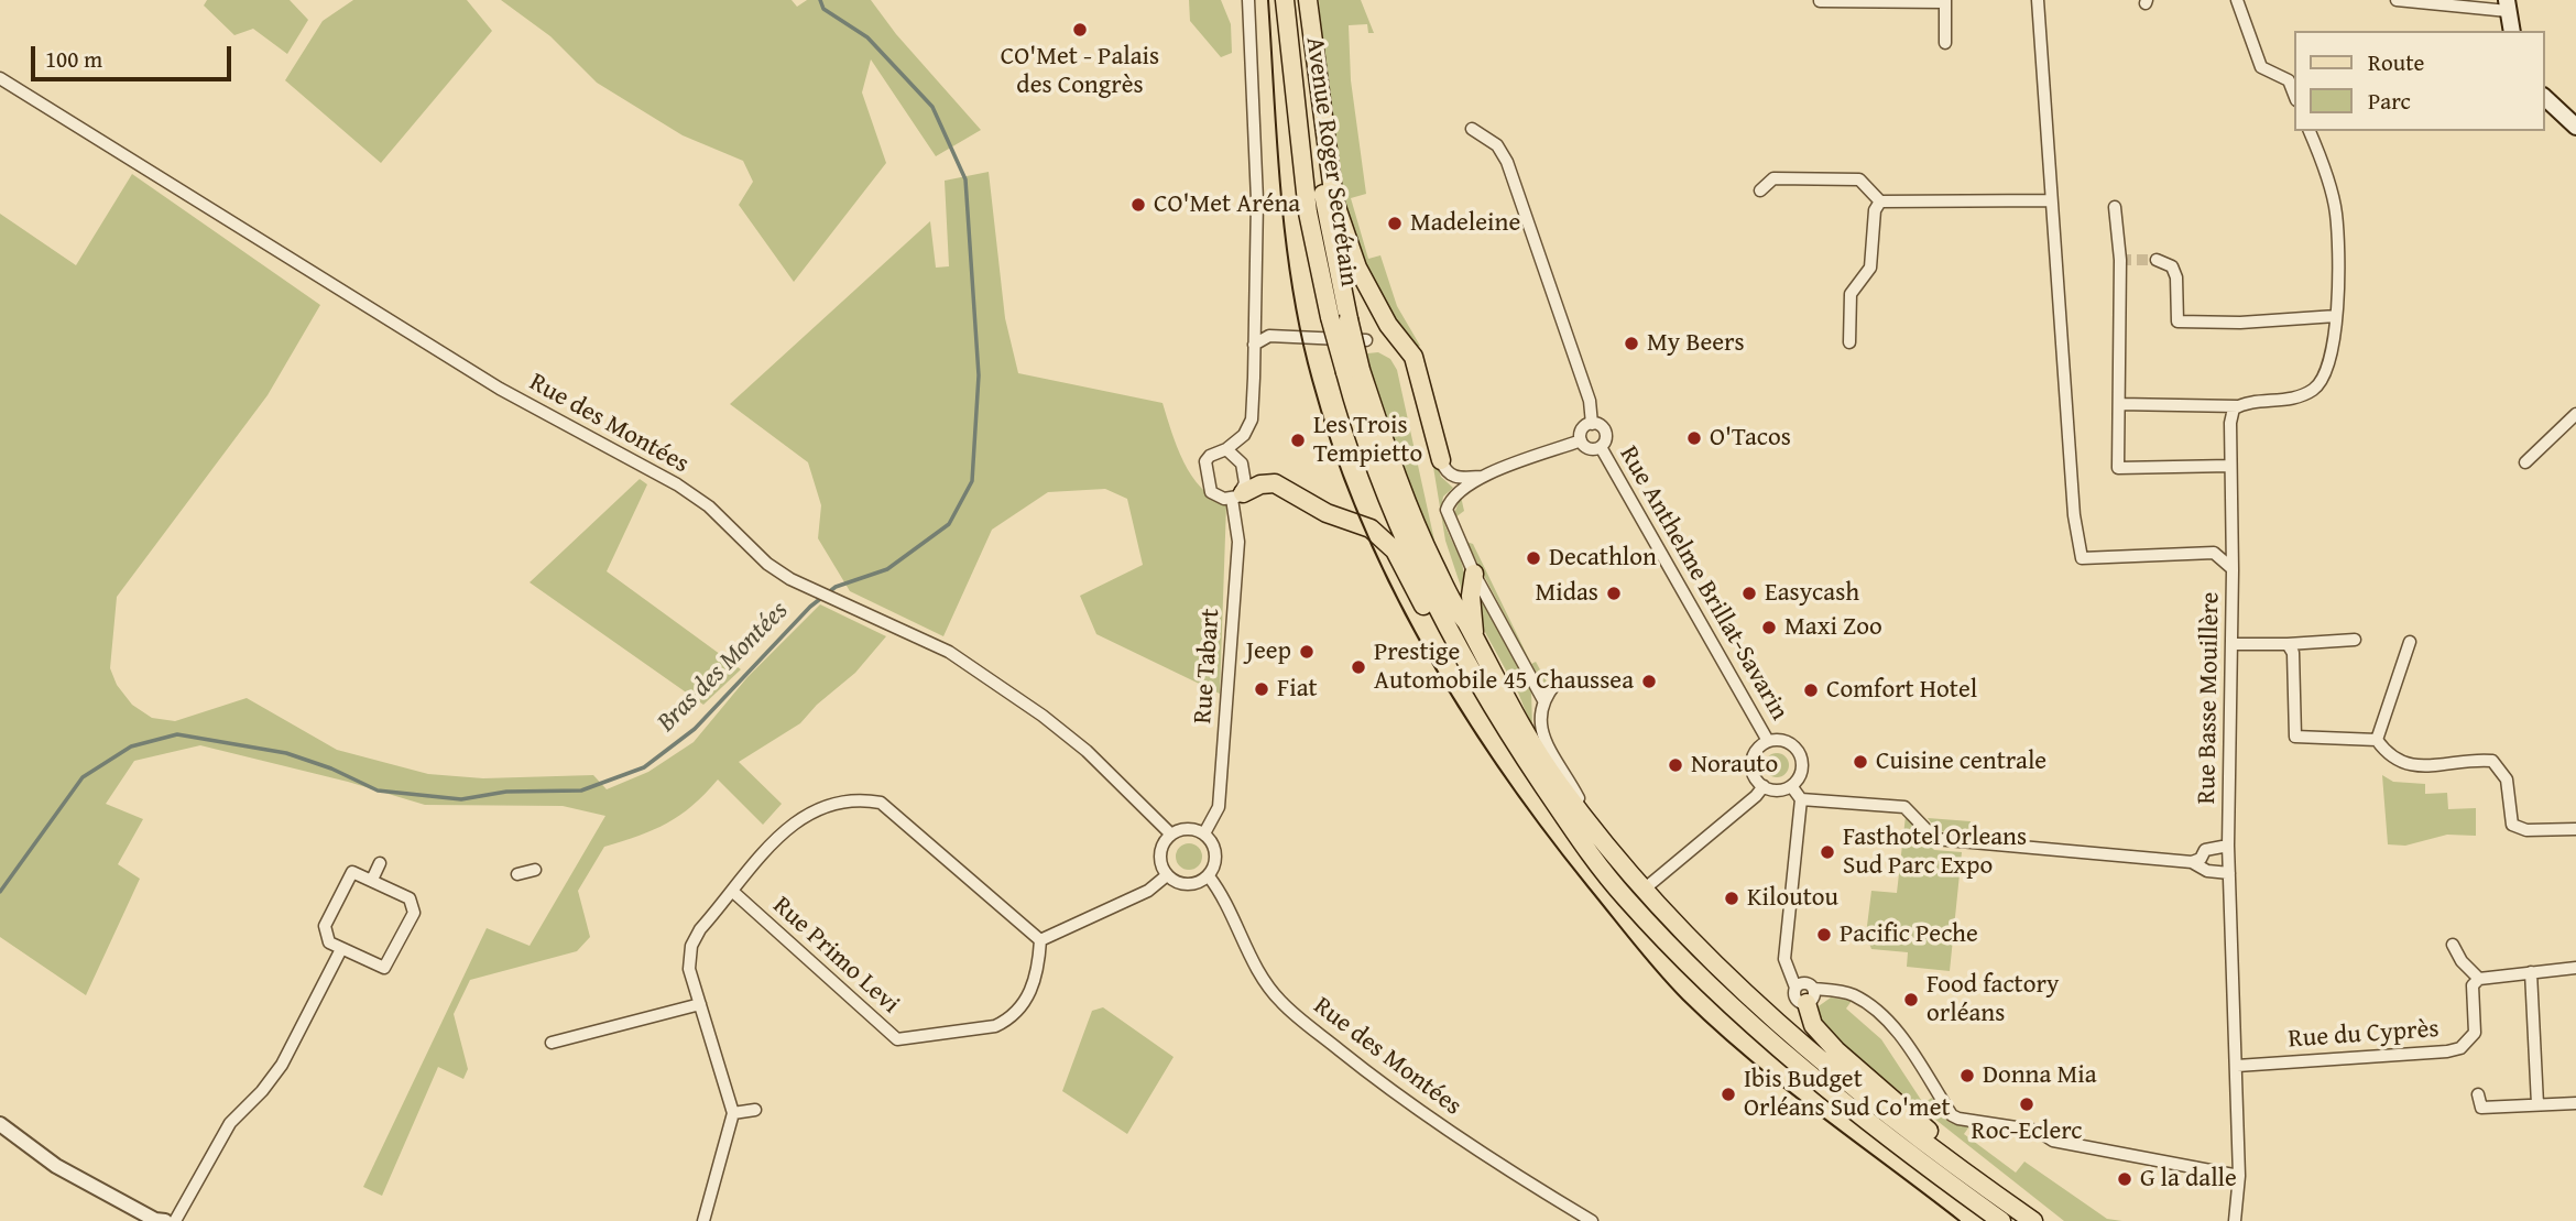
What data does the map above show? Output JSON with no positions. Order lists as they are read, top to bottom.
{
  "streets": {
    "main road": ["Avenue Roger Secrétain"],
    "street": [
      "Rue des Montées",
      "Rue Anthelme Brillat-Savarin",
      "Rue Tabart",
      "Rue Basse Mouillère",
      "Rue Primo Levi",
      "Rue du Cyprès"
    ]
  },
  "crossings": [
    ["Avenue Roger Secrétain", "Rue Anthelme Brillat-Savarin"],
    ["Rue des Montées", "Rue Tabart"],
    ["Rue Basse Mouillère", "Rue du Cyprès"]
  ],
  "water": ["Bras des Montées"],
  "places": [
    "CO'Met - Palais des Congrès",
    "CO'Met Aréna",
    "Madeleine",
    "My Beers",
    "O'Tacos",
    "Les Trois Tempietto",
    "Decathlon",
    "Midas",
    "Easycash",
    "Maxi Zoo",
    "Jeep",
    "Prestige Automobile 45",
    "Chaussea",
    "Fiat",
    "Comfort Hotel",
    "Cuisine centrale",
    "Norauto",
    "Fasthotel Orleans Sud Parc Expo",
    "Kiloutou",
    "Pacific Peche",
    "Food factory orléans",
    "Donna Mia",
    "Ibis Budget Orléans Sud Co'met",
    "Roc-Eclerc",
    "G la dalle"
  ],
  "legend": ["Route", "Parc"],
  "scale_bar": "100 m"
}
